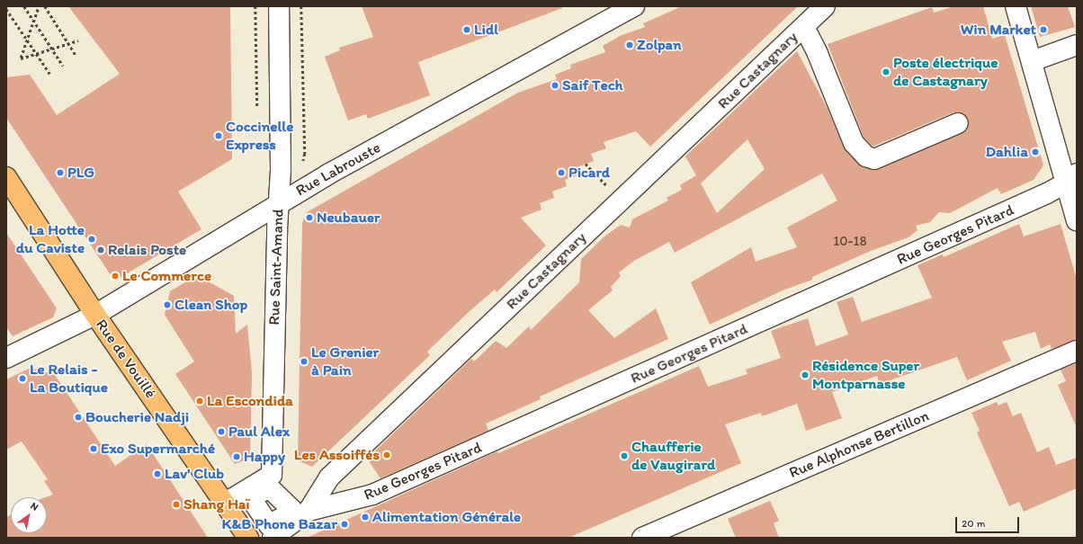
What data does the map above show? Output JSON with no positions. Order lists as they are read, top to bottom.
{
  "streets": {
    "main road": ["Rue de Vouillé"],
    "street": [
      "Rue Castagnary",
      "Rue Labrouste",
      "Rue Georges Pitard",
      "Rue Saint-Amand",
      "Rue Alphonse Bertillon"
    ]
  },
  "crossings": [
    ["Rue Castagnary", "Rue Georges Pitard"],
    ["Rue Labrouste", "Rue Saint-Amand"],
    ["Rue Labrouste", "Rue de Vouillé"],
    ["Rue Saint-Amand", "Rue de Vouillé"]
  ],
  "places": [
    "Lidl",
    "Win Market",
    "Zolpan",
    "Poste électrique de Castagnary",
    "Saif Tech",
    "Coccinelle Express",
    "Dahlia",
    "PLG",
    "Picard",
    "Neubauer",
    "La Hotte du Caviste",
    "Relais Poste",
    "Le Commerce",
    "Clean Shop",
    "Le Grenier à Pain",
    "Résidence Super Montparnasse",
    "Le Relais - La Boutique",
    "La Escondida",
    "Boucherie Nadji",
    "Paul Alex",
    "Exo Supermarché",
    "Les Assoiffés",
    "Chaufferie de Vaugirard",
    "Happy",
    "Lav' Club",
    "Shang Haï",
    "Alimentation Générale",
    "K&B Phone Bazar"
  ],
  "house_numbers": ["10-18"],
  "scale_bar": "20 m",
  "north": "top right"
}
